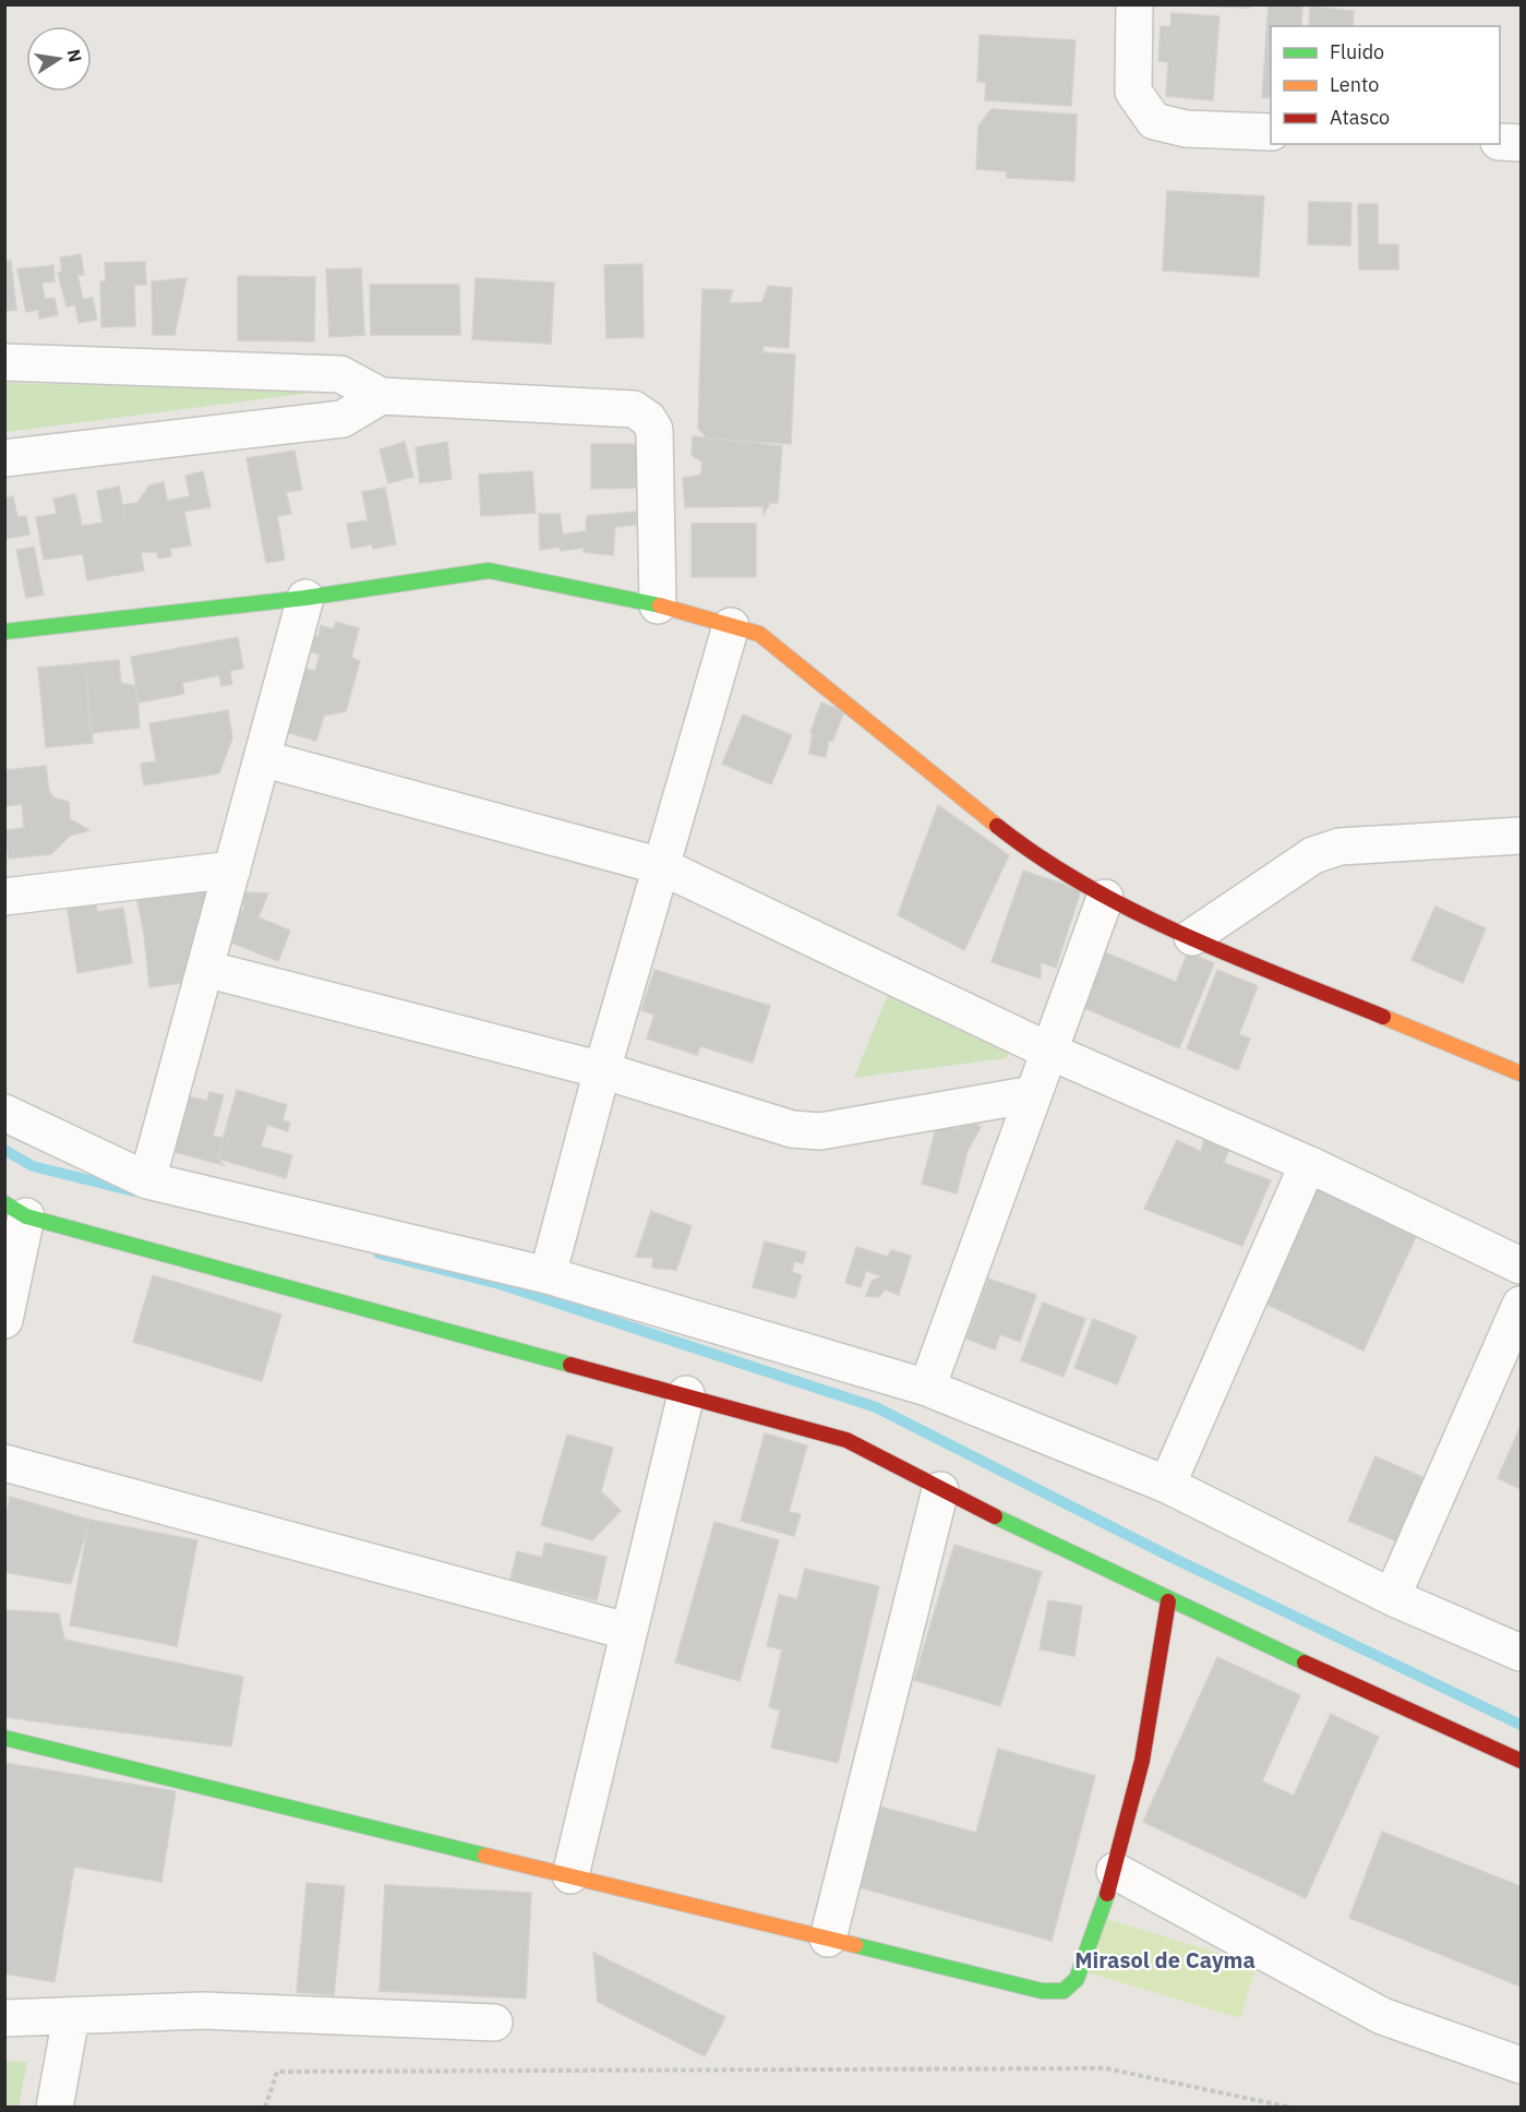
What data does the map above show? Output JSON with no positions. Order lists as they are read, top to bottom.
{
  "districts": ["Mirasol de Cayma"],
  "legend": ["Fluido", "Lento", "Atasco"],
  "north": "right"
}
